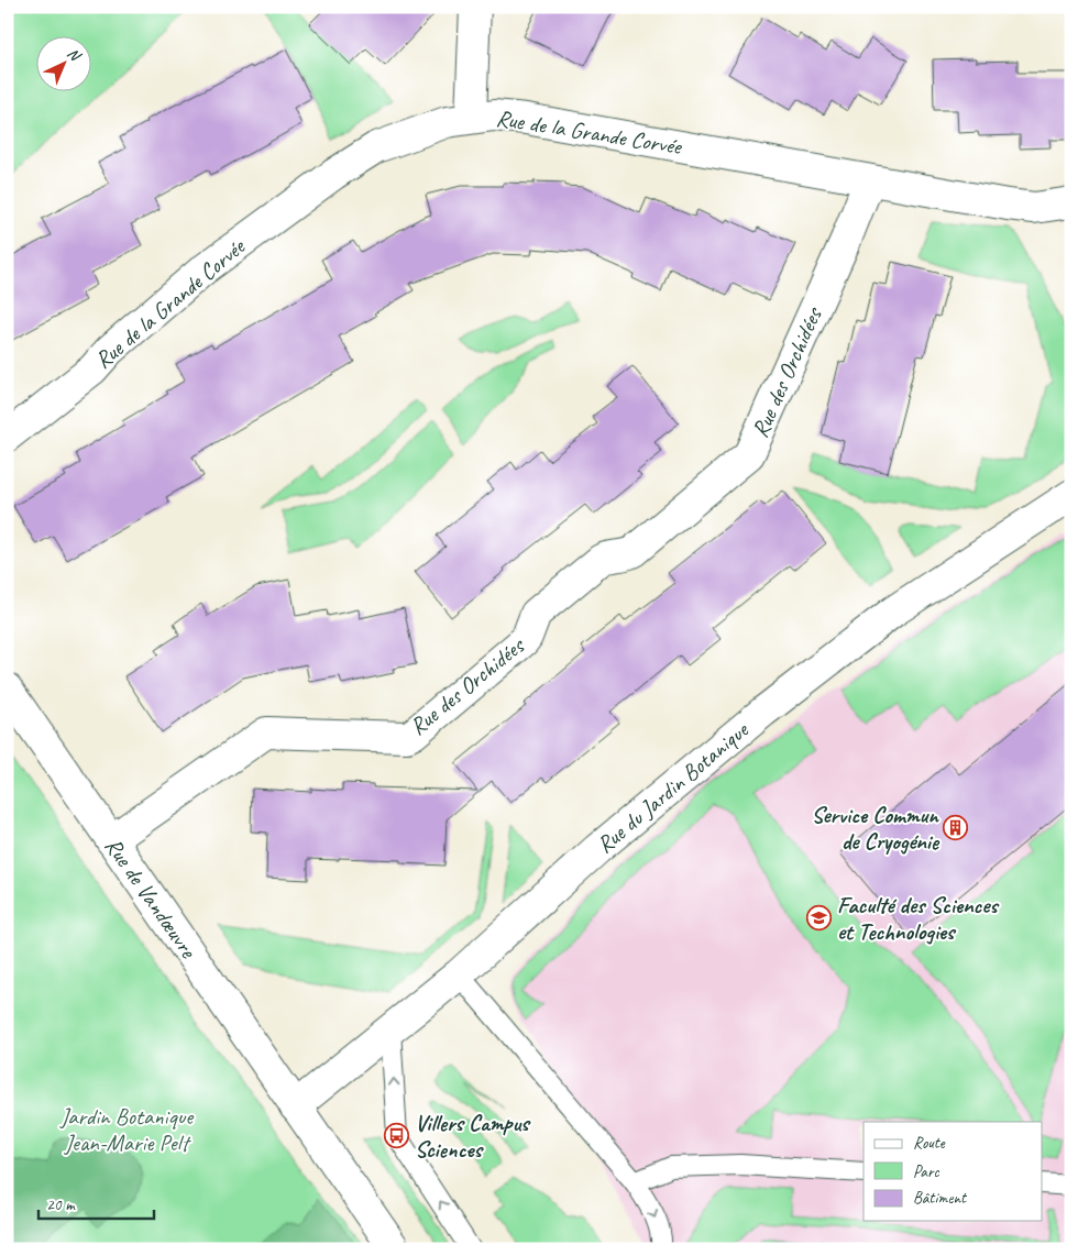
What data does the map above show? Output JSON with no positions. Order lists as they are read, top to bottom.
{
  "streets": {
    "street": [
      "Rue de la Grande Corvée",
      "Rue des Orchidées",
      "Rue du Jardin Botanique",
      "Rue de Vandœuvre"
    ]
  },
  "crossings": [
    ["Rue de la Grande Corvée", "Rue des Orchidées"],
    ["Rue des Orchidées", "Rue de Vandœuvre"],
    ["Rue du Jardin Botanique", "Rue de Vandœuvre"]
  ],
  "parks": ["Jardin Botanique Jean-Marie Pelt"],
  "places": {
    "building": ["Service Commun de Cryogénie"],
    "school or university": ["Faculté des Sciences et Technologies"],
    "bus stop": ["Villers Campus Sciences"]
  },
  "legend": ["Route", "Parc", "Bâtiment"],
  "scale_bar": "20 m",
  "north": "top right"
}
